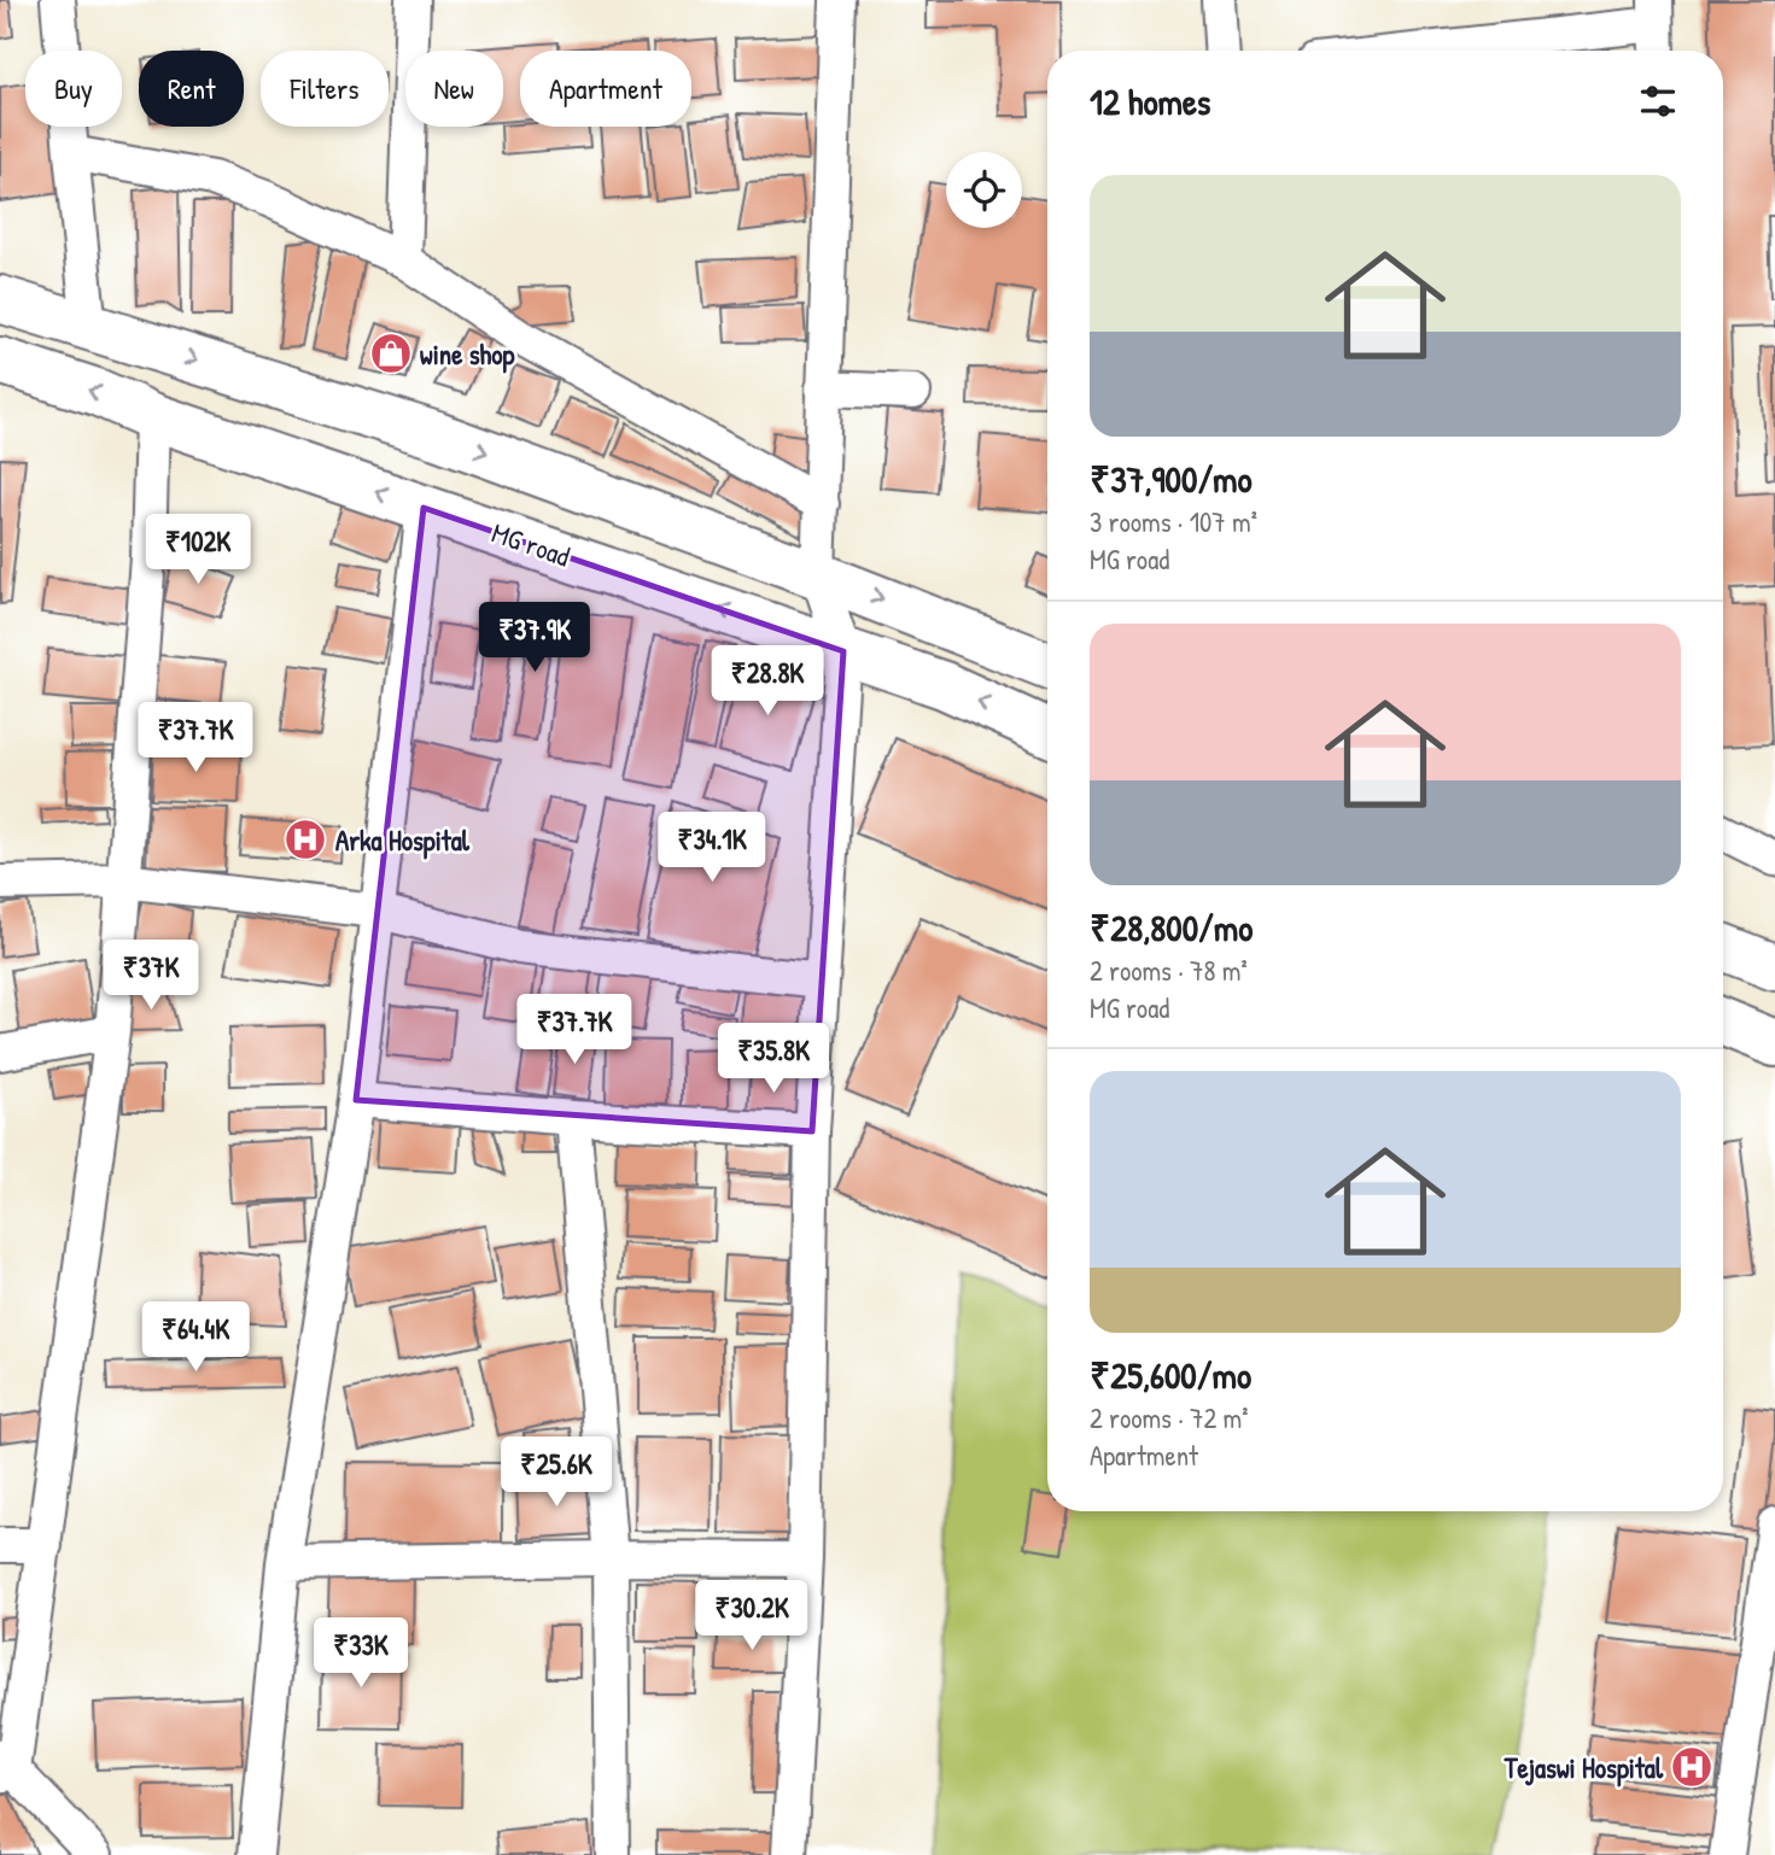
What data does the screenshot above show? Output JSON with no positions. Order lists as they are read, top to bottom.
{
  "streets": {
    "main road": ["MG road"]
  },
  "places": {
    "shop": ["wine shop"],
    "hospital": ["Arka Hospital", "Tejaswi Hospital"]
  },
  "page": {
    "chip": [
      "Buy",
      "Rent",
      "Filters",
      "New",
      "Apartment"
    ],
    "heading": "12 homes",
    "list": [
      {
        "name": "₹37,900/mo",
        "note": "3 rooms · 107 m² · MG road"
      },
      {
        "name": "₹28,800/mo",
        "note": "2 rooms · 78 m² · MG road"
      },
      {
        "name": "₹25,600/mo",
        "note": "2 rooms · 72 m² · Apartment"
      }
    ],
    "price": [
      "₹102K",
      "₹37.9K",
      "₹28.8K",
      "₹37.7K",
      "₹34.1K",
      "₹37K",
      "₹37.7K",
      "₹35.8K",
      "₹64.4K",
      "₹25.6K",
      "₹30.2K",
      "₹33K"
    ]
  }
}
